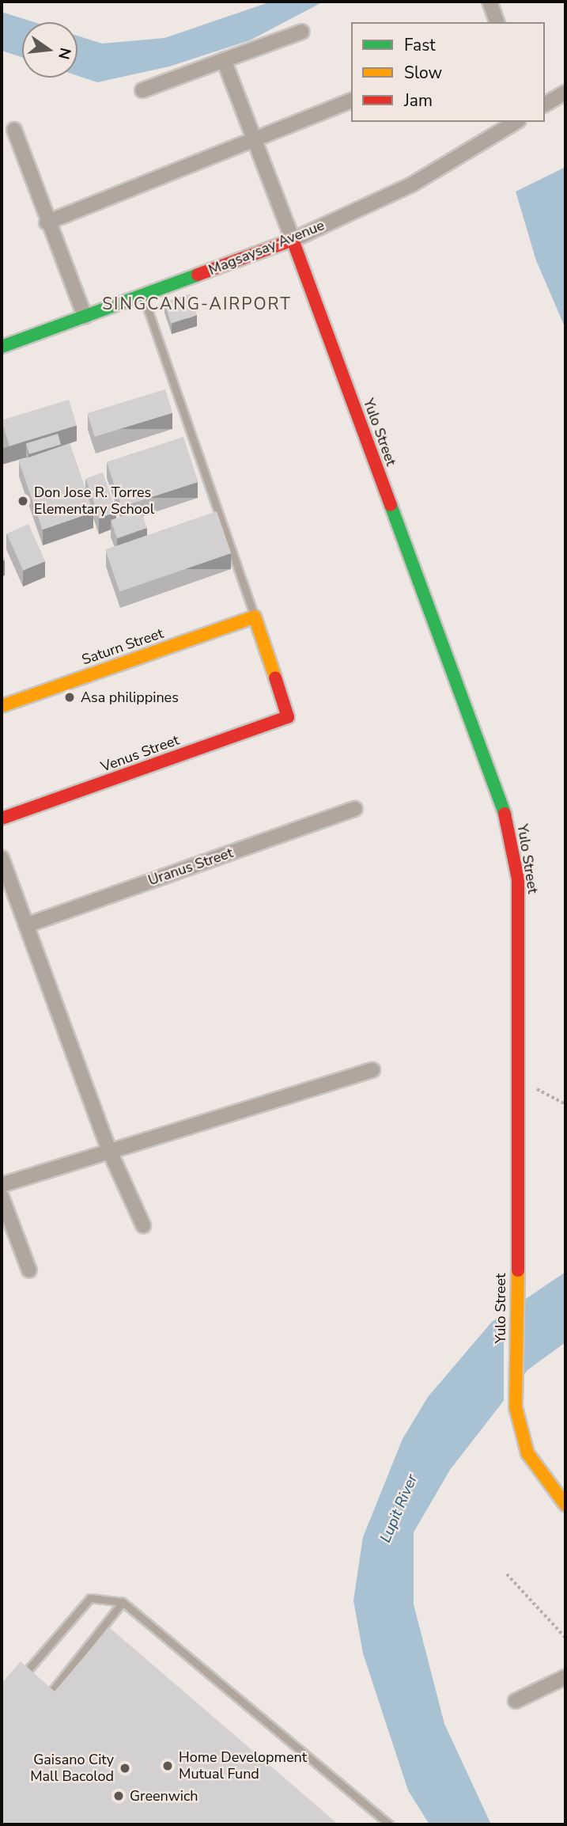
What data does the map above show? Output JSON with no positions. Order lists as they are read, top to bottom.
{
  "streets": {
    "street": [
      "Magsaysay Avenue",
      "Yulo Street",
      "Saturn Street",
      "Venus Street",
      "Uranus Street"
    ]
  },
  "crossings": [
    ["Magsaysay Avenue", "Yulo Street"],
    ["Saturn Street", "Venus Street"]
  ],
  "districts": ["SINGCANG-AIRPORT"],
  "water": ["Lupit River"],
  "places": [
    "Don Jose R. Torres Elementary School",
    "Asa philippines",
    "Home Development Mutual Fund",
    "Gaisano City Mall Bacolod",
    "Greenwich"
  ],
  "legend": ["Fast", "Slow", "Jam"],
  "north": "right"
}
